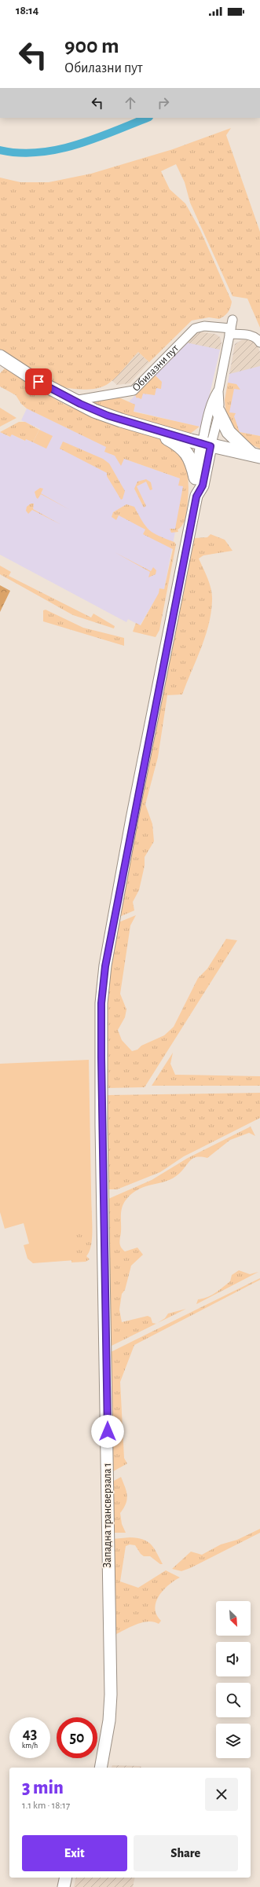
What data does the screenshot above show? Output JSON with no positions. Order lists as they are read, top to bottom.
{
  "streets": {
    "main road": ["Западна трансверзала 1"],
    "street": ["Обилазни пут"]
  },
  "north": "bottom right",
  "page": {
    "status": "18:14",
    "turn": ["900 m", "Обилазни пут"],
    "speed": "43 km/h",
    "limit": "50",
    "heading": ["3 min", "1.1 km · 18:17"],
    "buttons": ["Exit", "Share"]
  }
}
